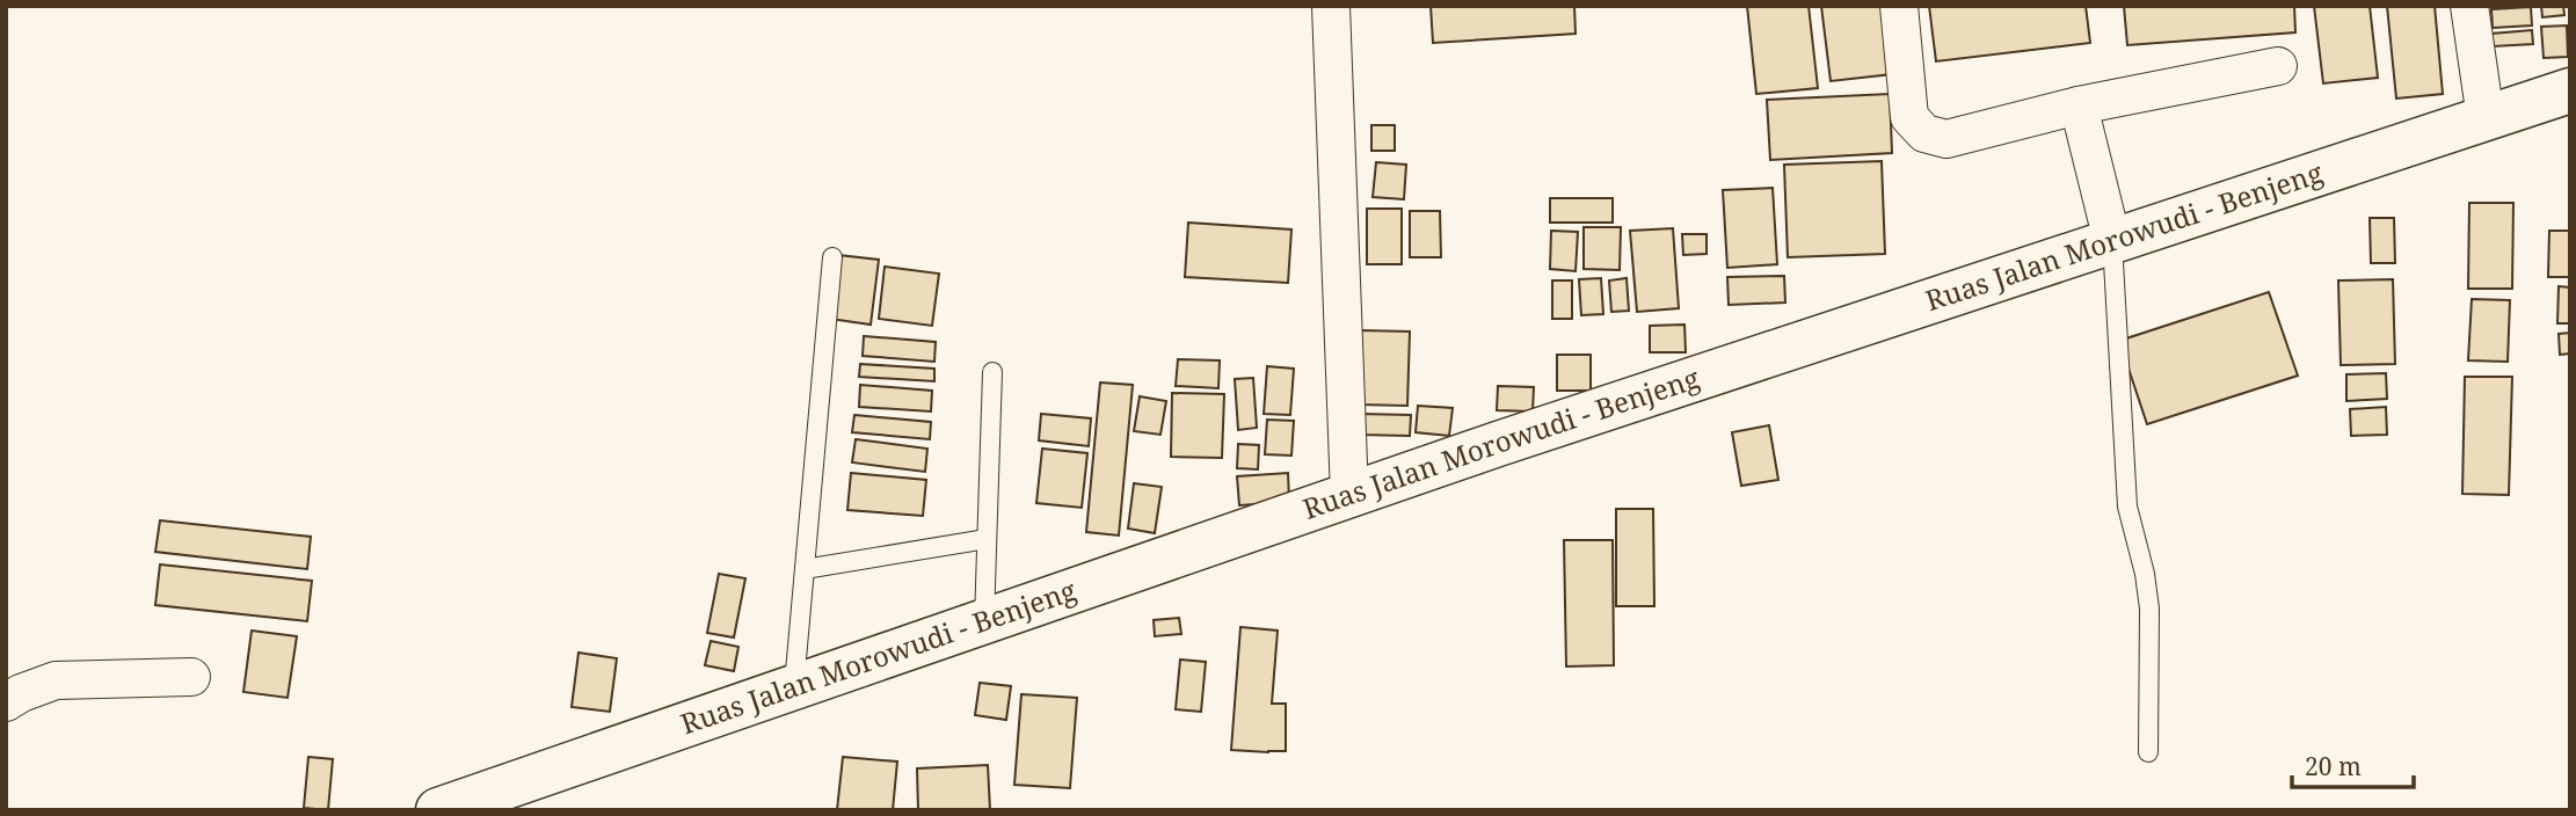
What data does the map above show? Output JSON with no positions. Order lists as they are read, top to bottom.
{
  "streets": {
    "main road": ["Ruas Jalan Morowudi - Benjeng"]
  },
  "scale_bar": "20 m"
}
